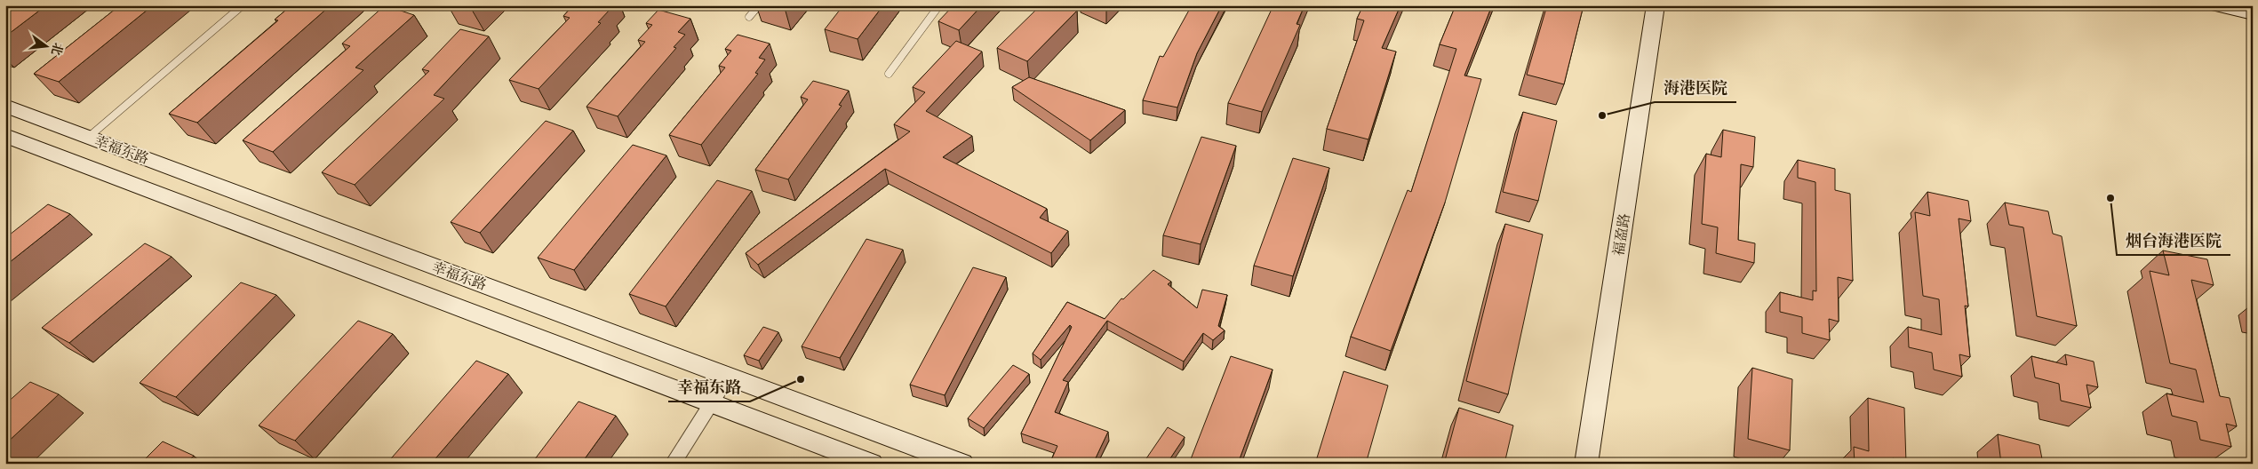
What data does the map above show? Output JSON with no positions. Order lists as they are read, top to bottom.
{
  "streets": {
    "street": ["幸福东路", "福盈路"]
  },
  "places": ["海港医院", "烟台海港医院", "幸福东路"],
  "north": "right"
}
